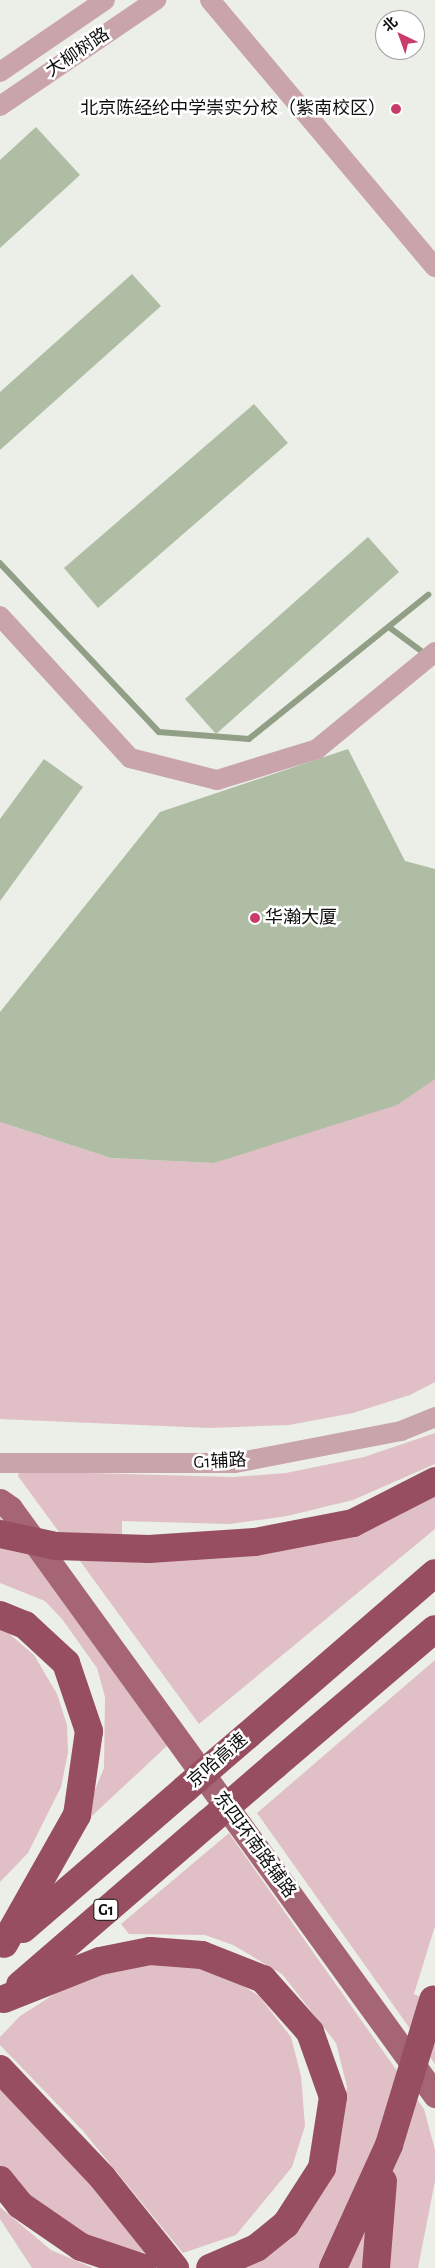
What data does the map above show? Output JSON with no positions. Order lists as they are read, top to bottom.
{
  "streets": {
    "highway": ["京哈高速", "G1"],
    "main road": ["东四环南路辅路"],
    "street": ["大柳树路", "G1辅路"]
  },
  "places": ["北京陈经纶中学崇实分校（紫南校区）", "华瀚大厦"],
  "north": "top left"
}
